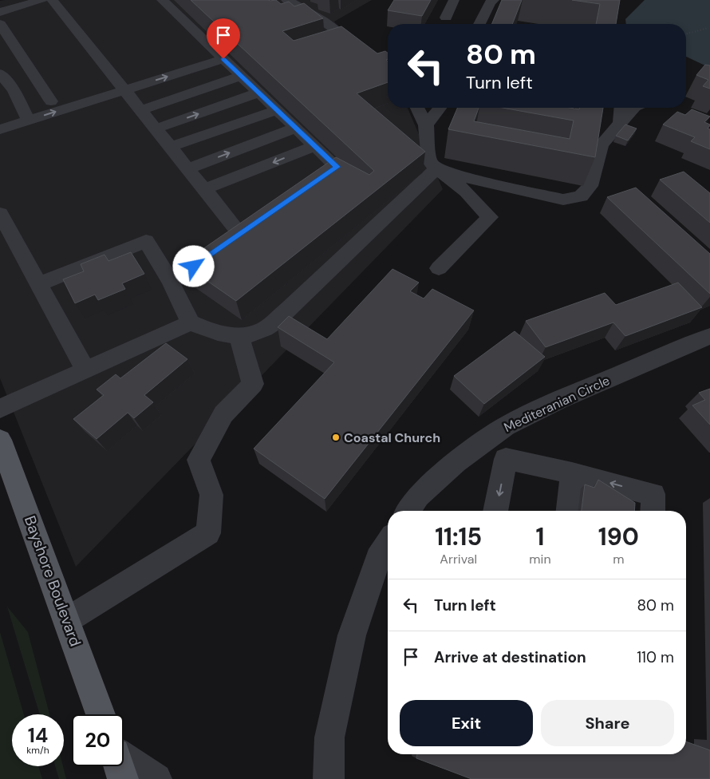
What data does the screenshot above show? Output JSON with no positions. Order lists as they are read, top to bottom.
{
  "streets": {
    "main road": ["Bayshore Boulevard"],
    "street": ["Mediteranian Circle"]
  },
  "places": ["Coastal Church"],
  "page": {
    "turn": ["80 m", "Turn left"],
    "eta": [
      "11:15",
      "Arrival",
      "1",
      "min",
      "190",
      "m"
    ],
    "list": [
      {
        "name": "Turn left",
        "value": "80 m"
      },
      {
        "name": "Arrive at destination",
        "value": "110 m"
      }
    ],
    "buttons": ["Exit", "Share"],
    "speed": "14 km/h",
    "limit": "20"
  }
}
